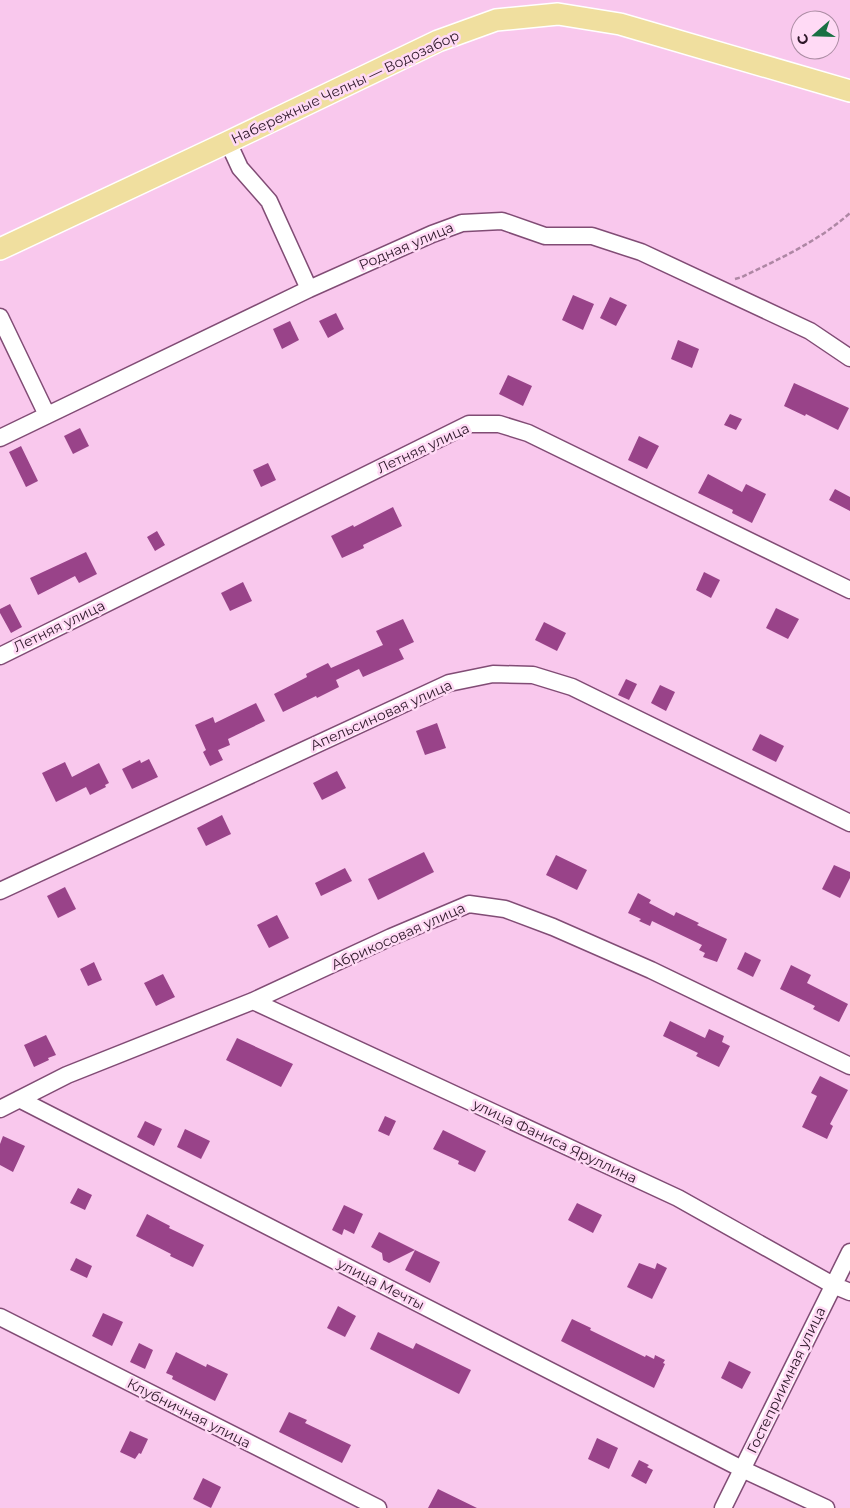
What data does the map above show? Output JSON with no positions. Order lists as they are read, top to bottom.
{
  "streets": {
    "main road": ["Набережные Челны — Водозабор"],
    "street": [
      "Родная улица",
      "Летняя улица",
      "Апельсиновая улица",
      "Абрикосовая улица",
      "улица Фаниса Яруллина",
      "улица Мечты",
      "Гостеприимная улица",
      "Клубничная улица"
    ]
  },
  "crossings": [
    ["Абрикосовая улица", "улица Фаниса Яруллина"],
    ["Абрикосовая улица", "улица Мечты"],
    ["улица Фаниса Яруллина", "Гостеприимная улица"],
    ["улица Мечты", "Гостеприимная улица"]
  ],
  "north": "left"
}
